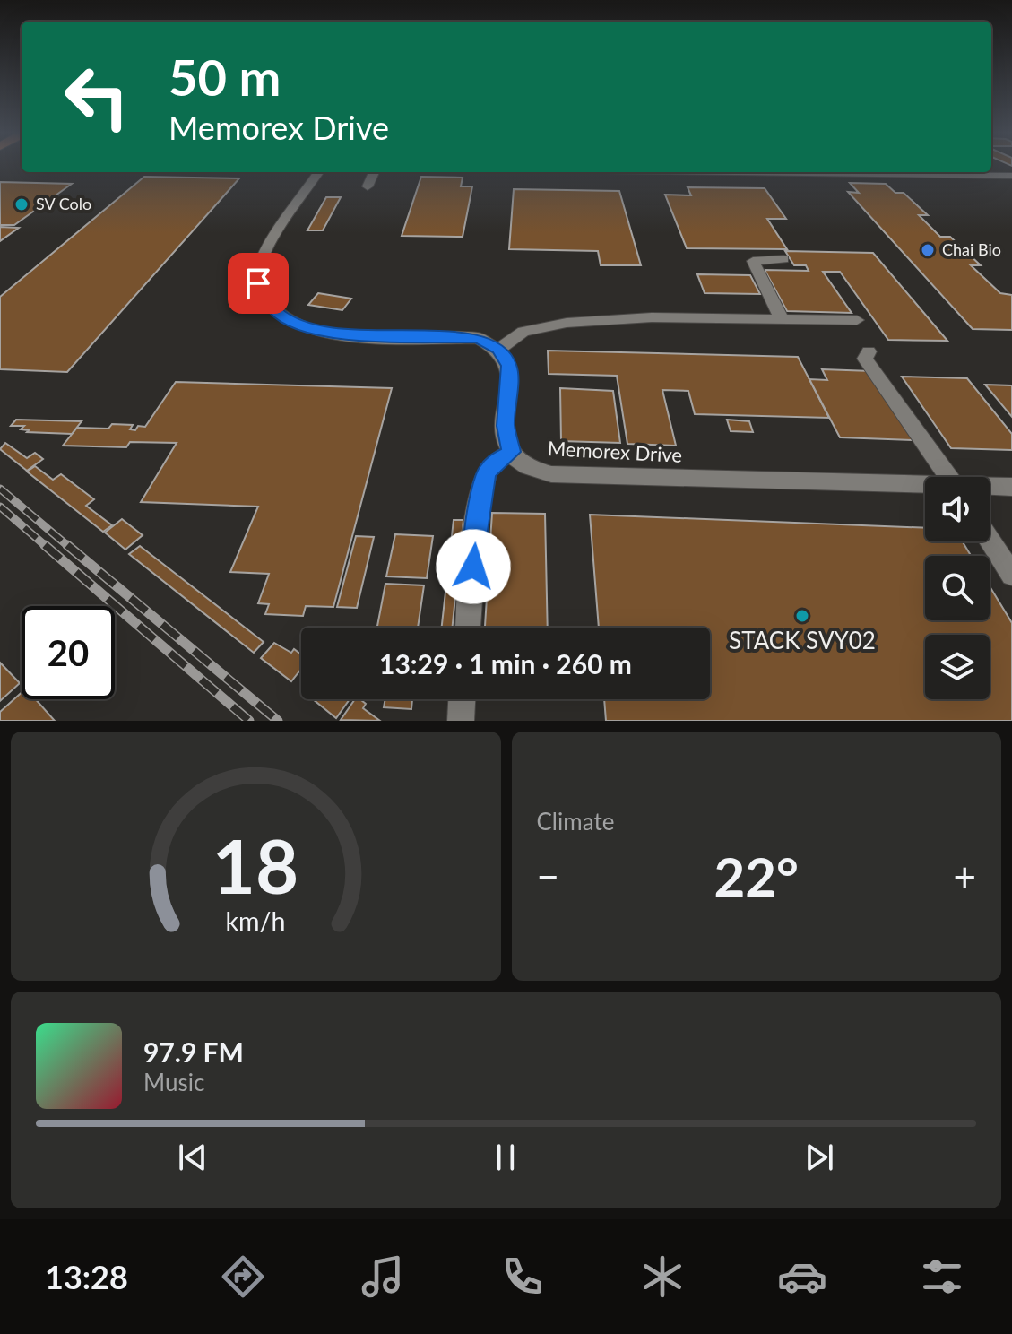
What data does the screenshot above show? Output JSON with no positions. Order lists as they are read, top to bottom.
{
  "streets": {
    "street": ["Memorex Drive"]
  },
  "places": ["SV Colo", "Chai Bio", "STACK SVY02"],
  "page": {
    "turn": ["50 m", "Memorex Drive"],
    "limit": "20",
    "trip": "13:29 · 1 min · 260 m",
    "tile": "Climate",
    "heat": ["−", "22°", "+"],
    "song": ["97.9 FM", "Music"],
    "tabs": "13:28",
    "gauge": ["18", "km/h"]
  }
}
